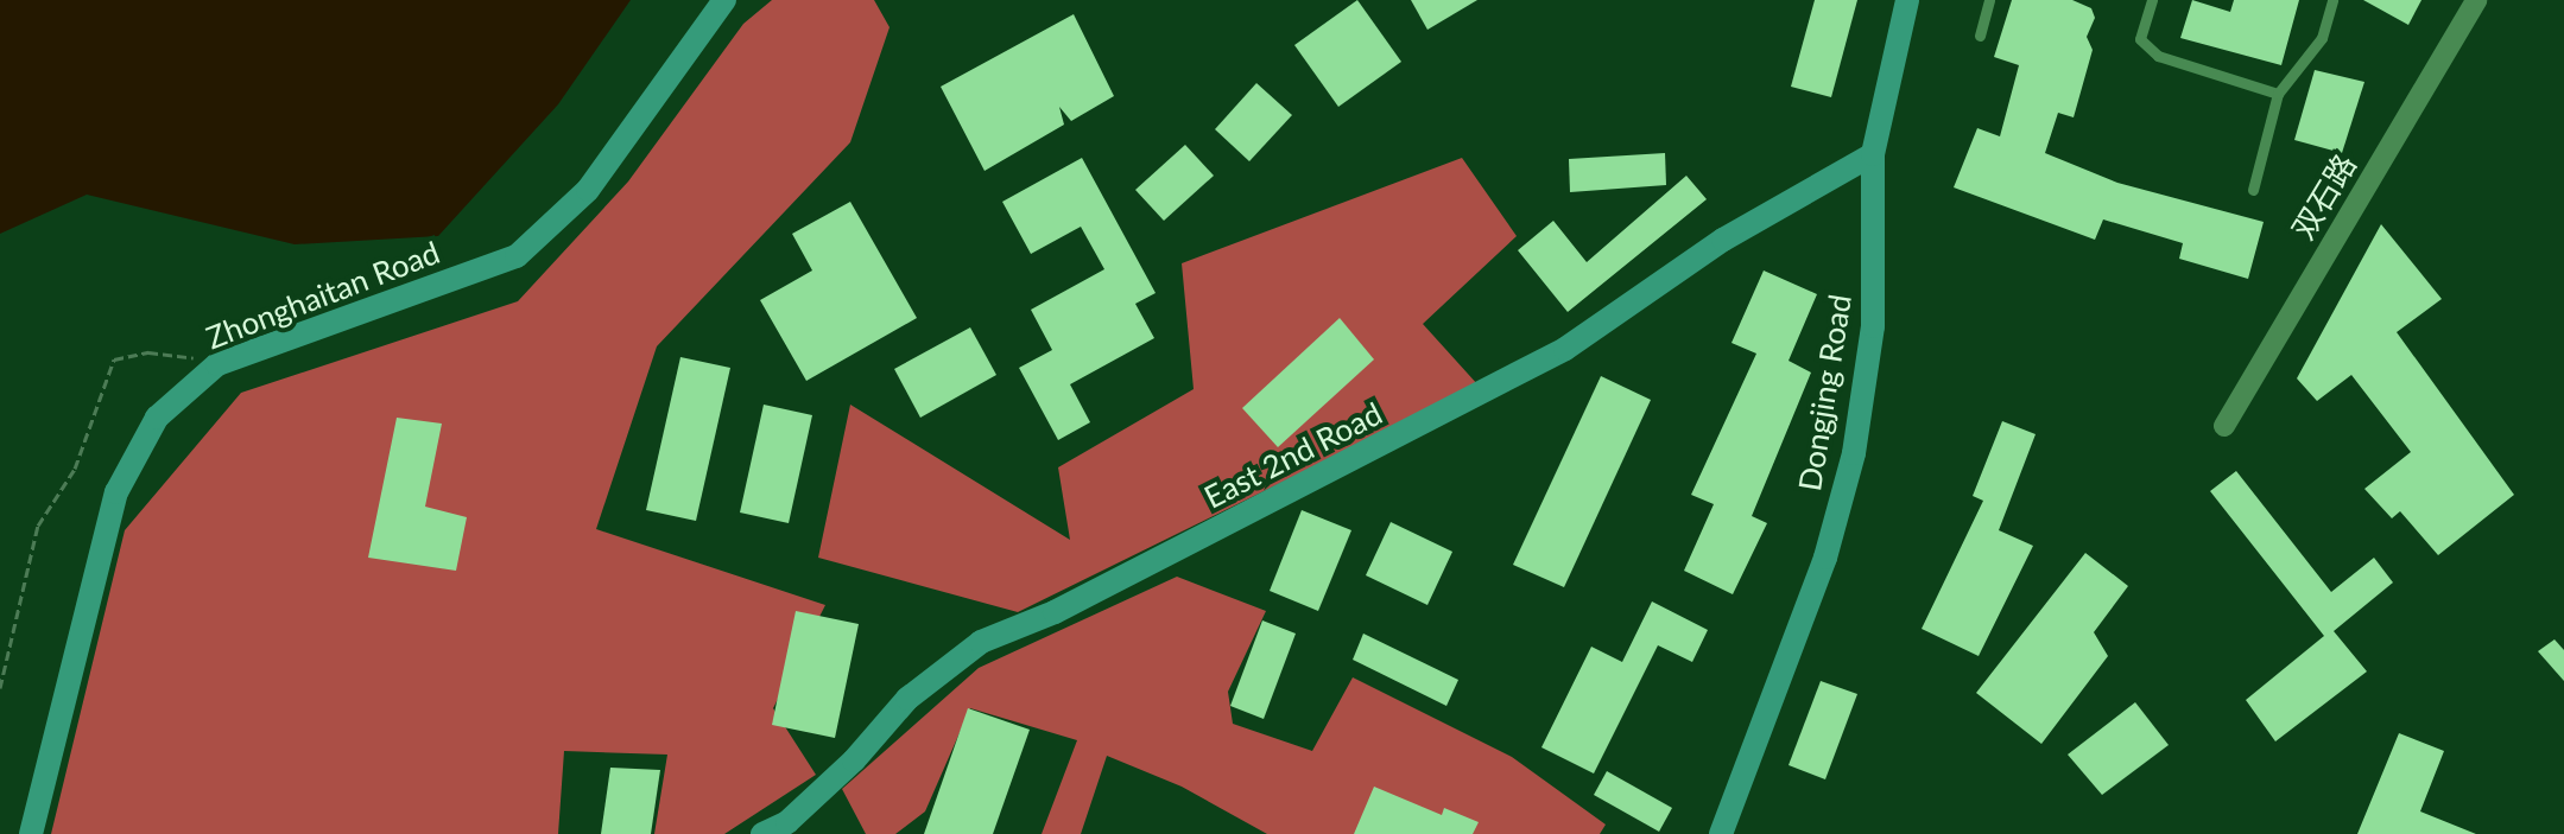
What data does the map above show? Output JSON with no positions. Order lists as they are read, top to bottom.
{
  "streets": {
    "main road": ["Zhonghaitan Road", "Dongjing Road", "East 2nd Road"],
    "street": ["双石路"]
  },
  "crossings": [
    ["Dongjing Road", "East 2nd Road"]
  ]
}
